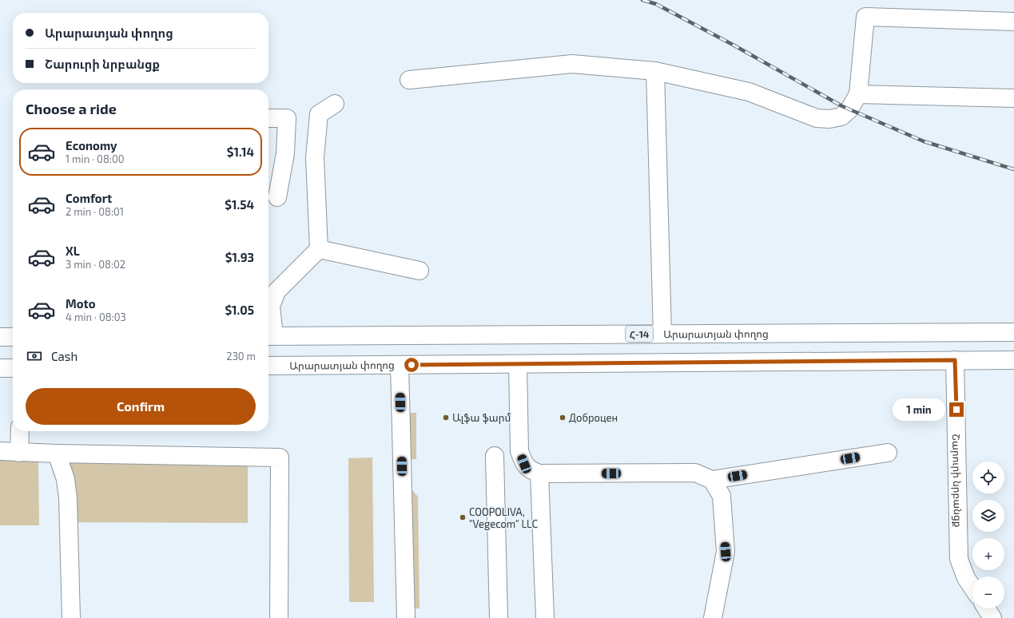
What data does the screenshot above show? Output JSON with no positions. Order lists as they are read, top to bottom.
{
  "streets": {
    "main road": ["Հ-14", "Արարատյան փողոց", "Շարուրի նրբանցք"]
  },
  "crossings": [
    ["Արարատյան փողոց", "Շարուրի նրբանցք"]
  ],
  "places": ["Ալֆա ֆարմ", "Доброцен", "COOPOLIVA, \"Vegecom\" LLC"],
  "page": {
    "banner": ["Արարատյան փողոց", "Շարուրի նրբանցք"],
    "heading": "Choose a ride",
    "list": [
      {
        "name": "Economy",
        "note": "1 min · 08:00",
        "value": "$1.14"
      },
      {
        "name": "Comfort",
        "note": "2 min · 08:01",
        "value": "$1.54"
      },
      {
        "name": "XL",
        "note": "3 min · 08:02",
        "value": "$1.93"
      },
      {
        "name": "Moto",
        "note": "4 min · 08:03",
        "value": "$1.05"
      }
    ],
    "pay": ["Cash", "230 m"],
    "buttons": "Confirm",
    "bubble": "1 min",
    "map_buttons": ["+", "−"]
  }
}
